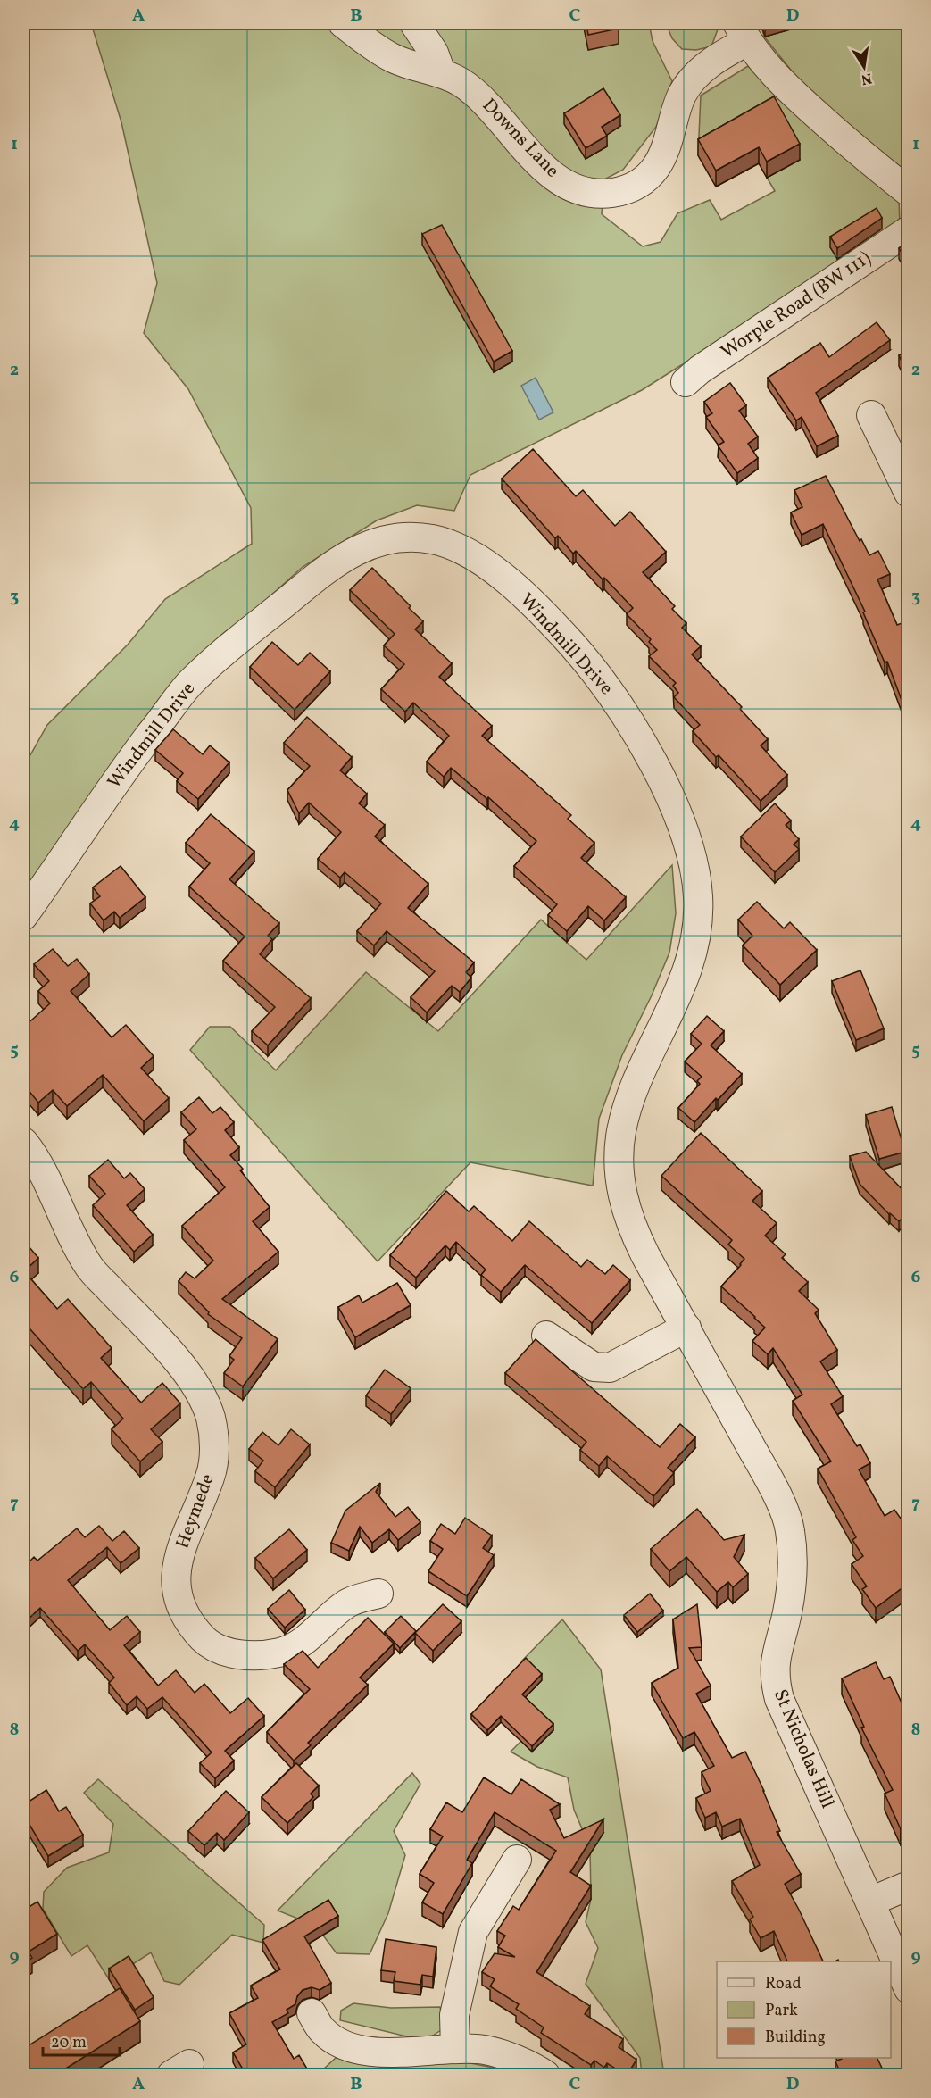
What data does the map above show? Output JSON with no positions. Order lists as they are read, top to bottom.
{
  "streets": {
    "street": [
      "Downs Lane",
      "Worple Road (BW 111)",
      "Windmill Drive",
      "Heymede",
      "St Nicholas Hill"
    ]
  },
  "crossings": [
    ["Windmill Drive", "St Nicholas Hill"]
  ],
  "legend": ["Road", "Park", "Building"],
  "scale_bar": "20 m",
  "north": "bottom",
  "grid": {
    "columns": [
      "A",
      "B",
      "C",
      "D"
    ],
    "rows": [
      "1",
      "2",
      "3",
      "4",
      "5",
      "6",
      "7",
      "8",
      "9"
    ]
  }
}
